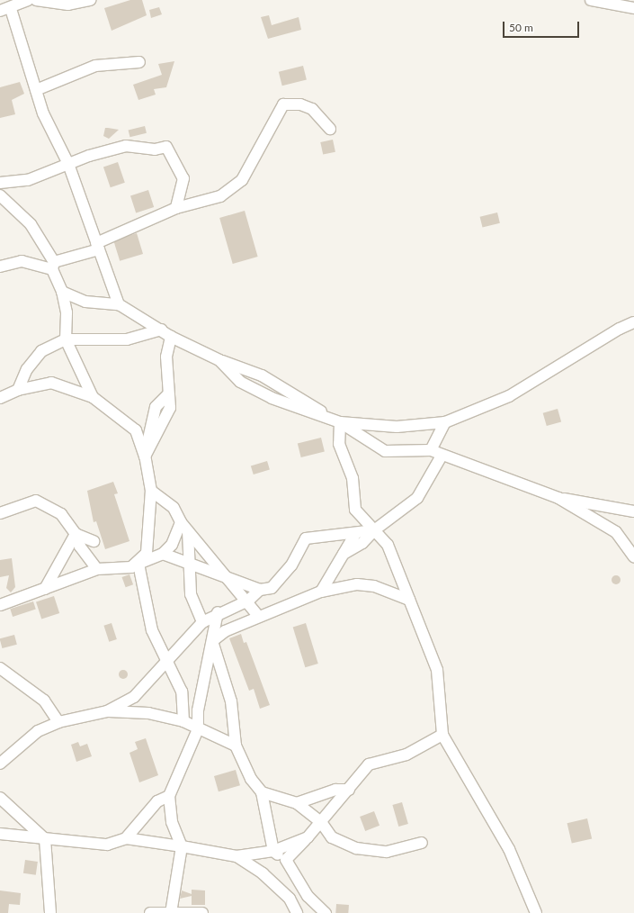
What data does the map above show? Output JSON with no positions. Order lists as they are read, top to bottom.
{
  "scale_bar": "50 m"
}
